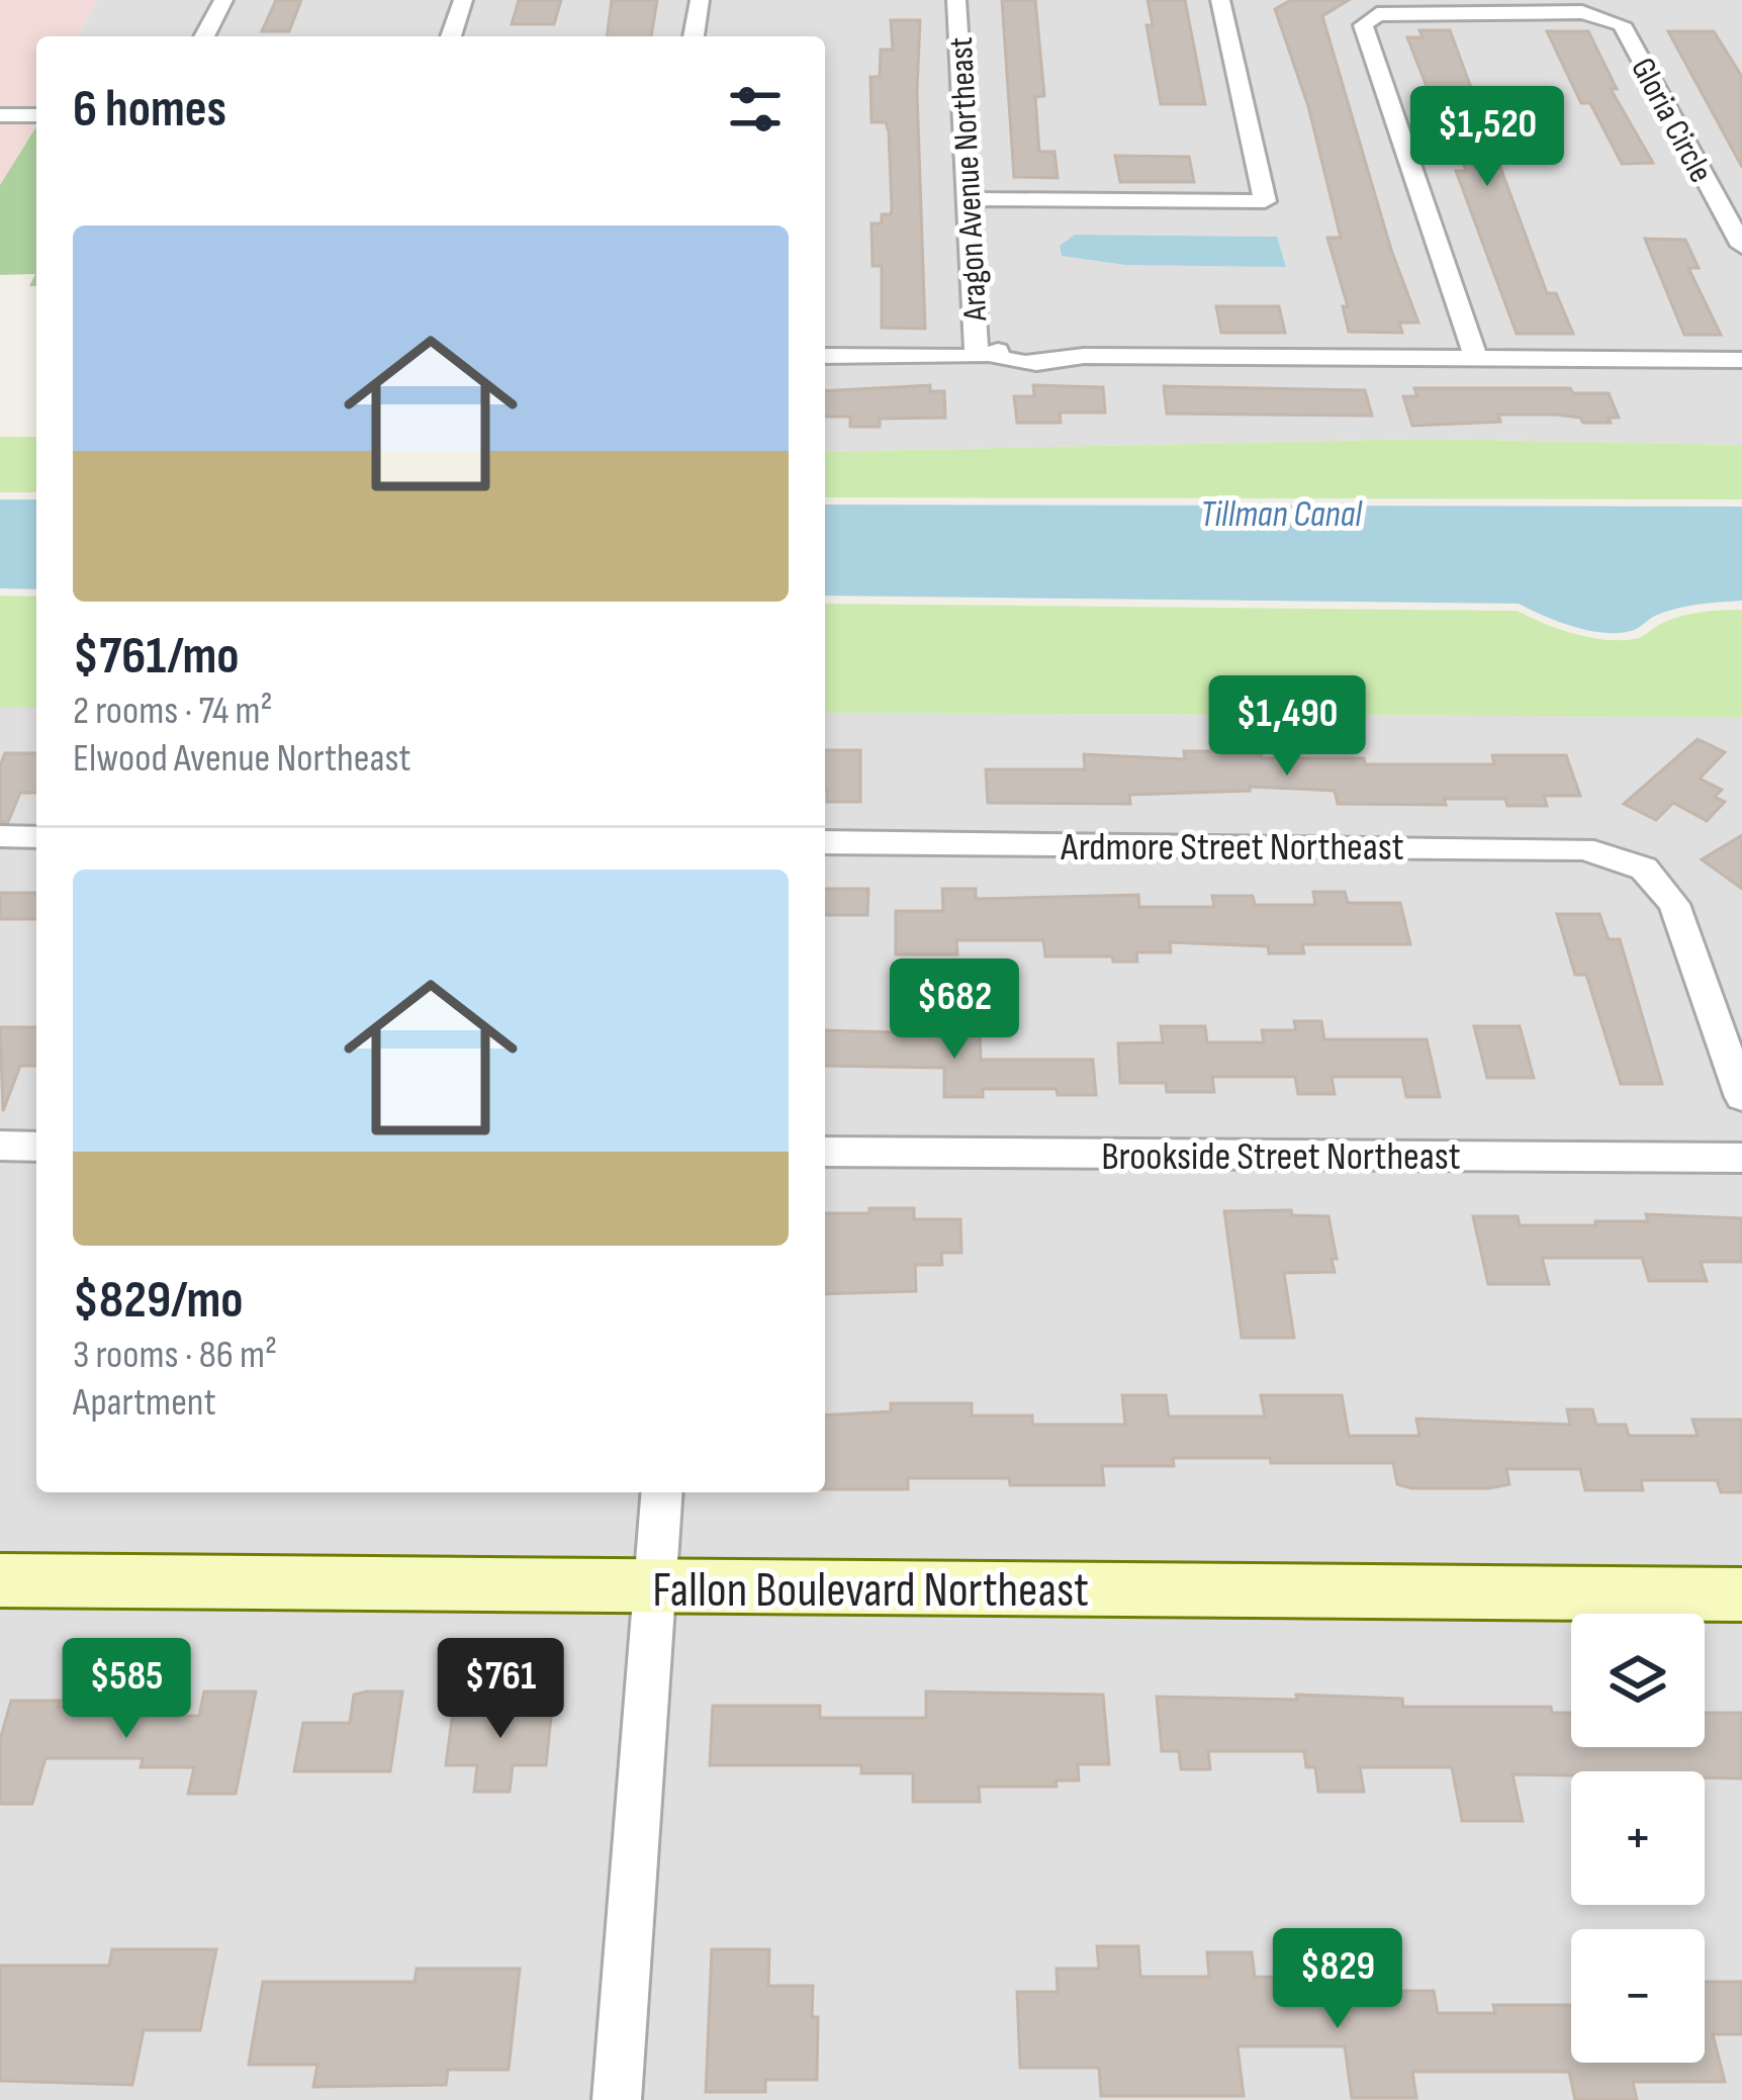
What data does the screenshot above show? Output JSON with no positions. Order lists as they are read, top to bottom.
{
  "streets": {
    "street": [
      "Gloria Circle",
      "Aragon Avenue Northeast",
      "Ardmore Street Northeast",
      "Brookside Street Northeast",
      "Fallon Boulevard Northeast"
    ]
  },
  "water": ["Tillman Canal"],
  "page": {
    "heading": "6 homes",
    "price": [
      "$1,520",
      "$1,490",
      "$682",
      "$585",
      "$761",
      "$829"
    ],
    "list": [
      {
        "name": "$761/mo",
        "note": "2 rooms · 74 m² · Elwood Avenue Northeast"
      },
      {
        "name": "$829/mo",
        "note": "3 rooms · 86 m² · Apartment"
      }
    ],
    "map_buttons": ["+", "−"]
  }
}
